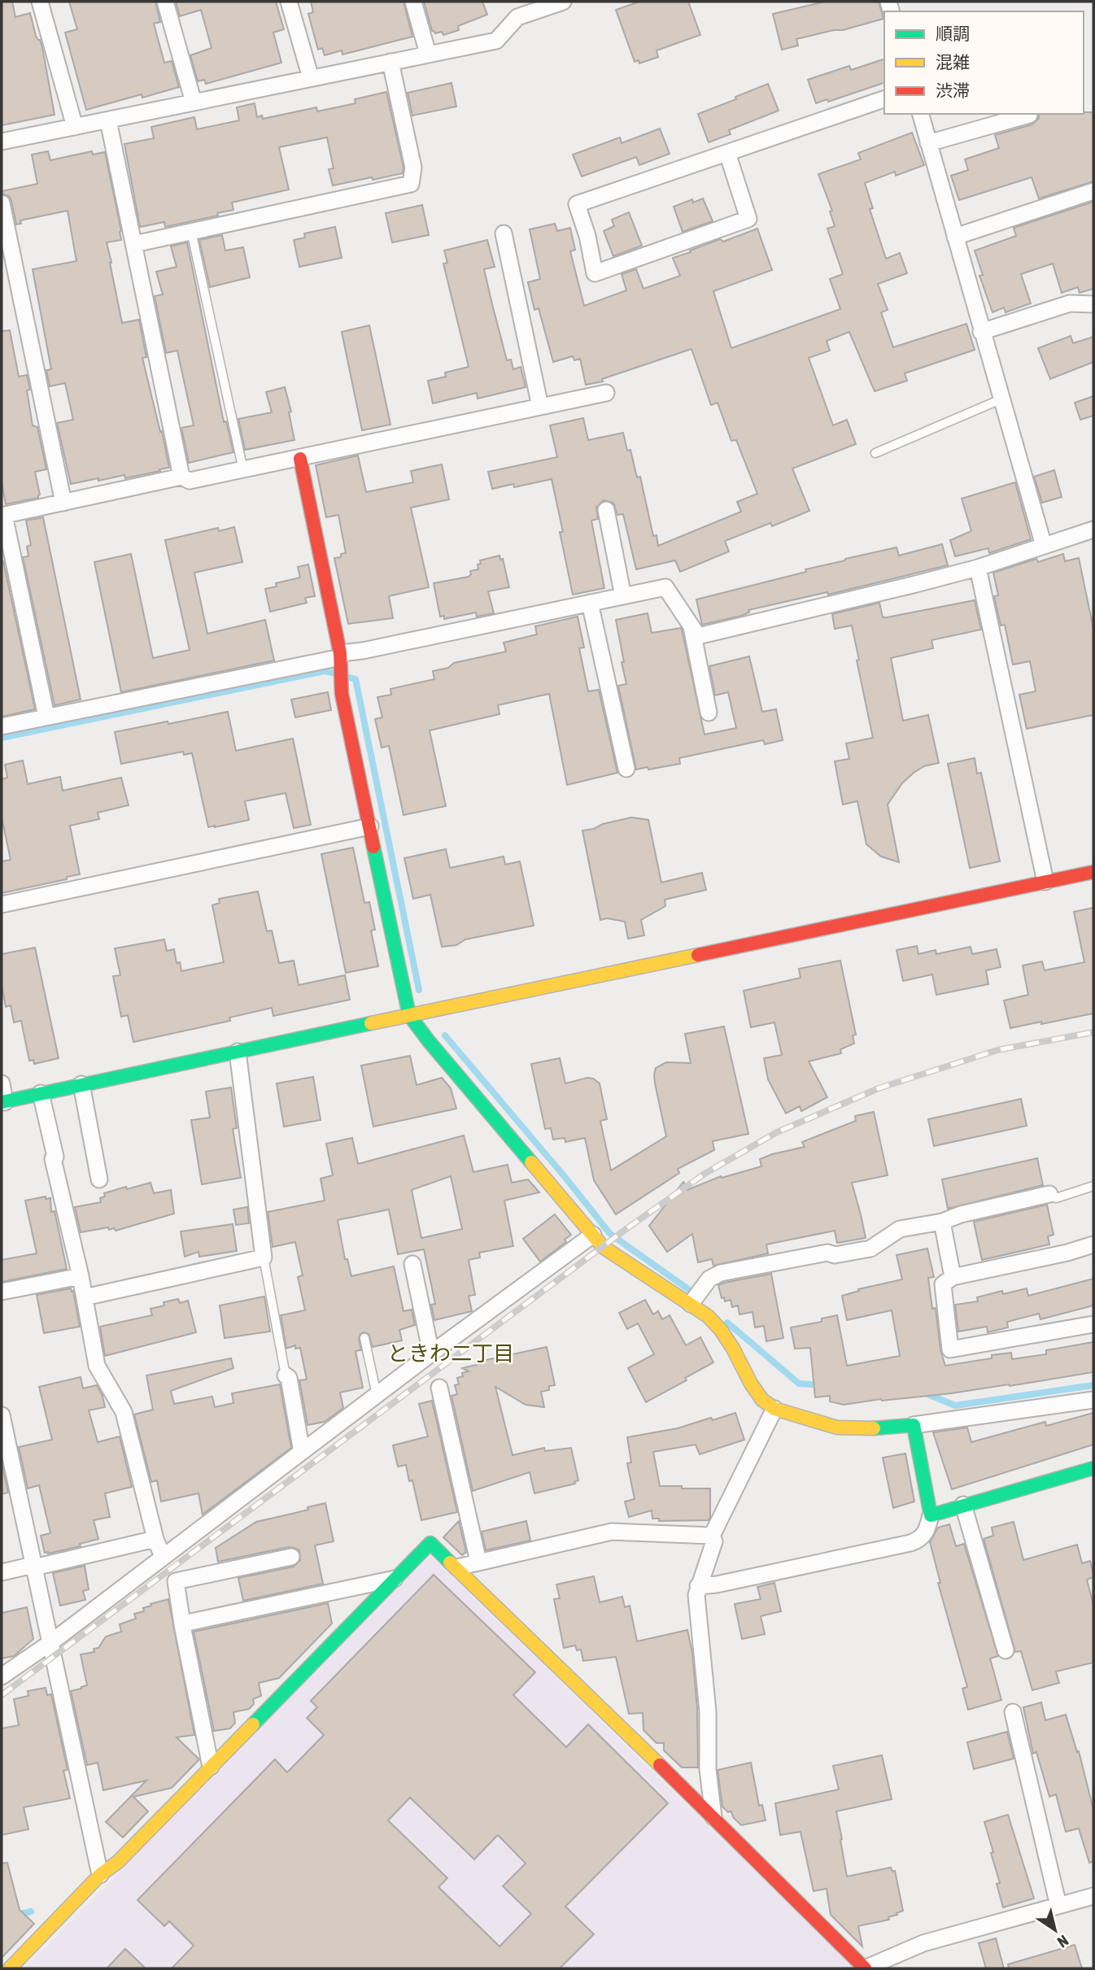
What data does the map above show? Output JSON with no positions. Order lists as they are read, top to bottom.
{
  "districts": ["ときわ二丁目"],
  "legend": ["順調", "混雑", "渋滞"],
  "north": "bottom right"
}
